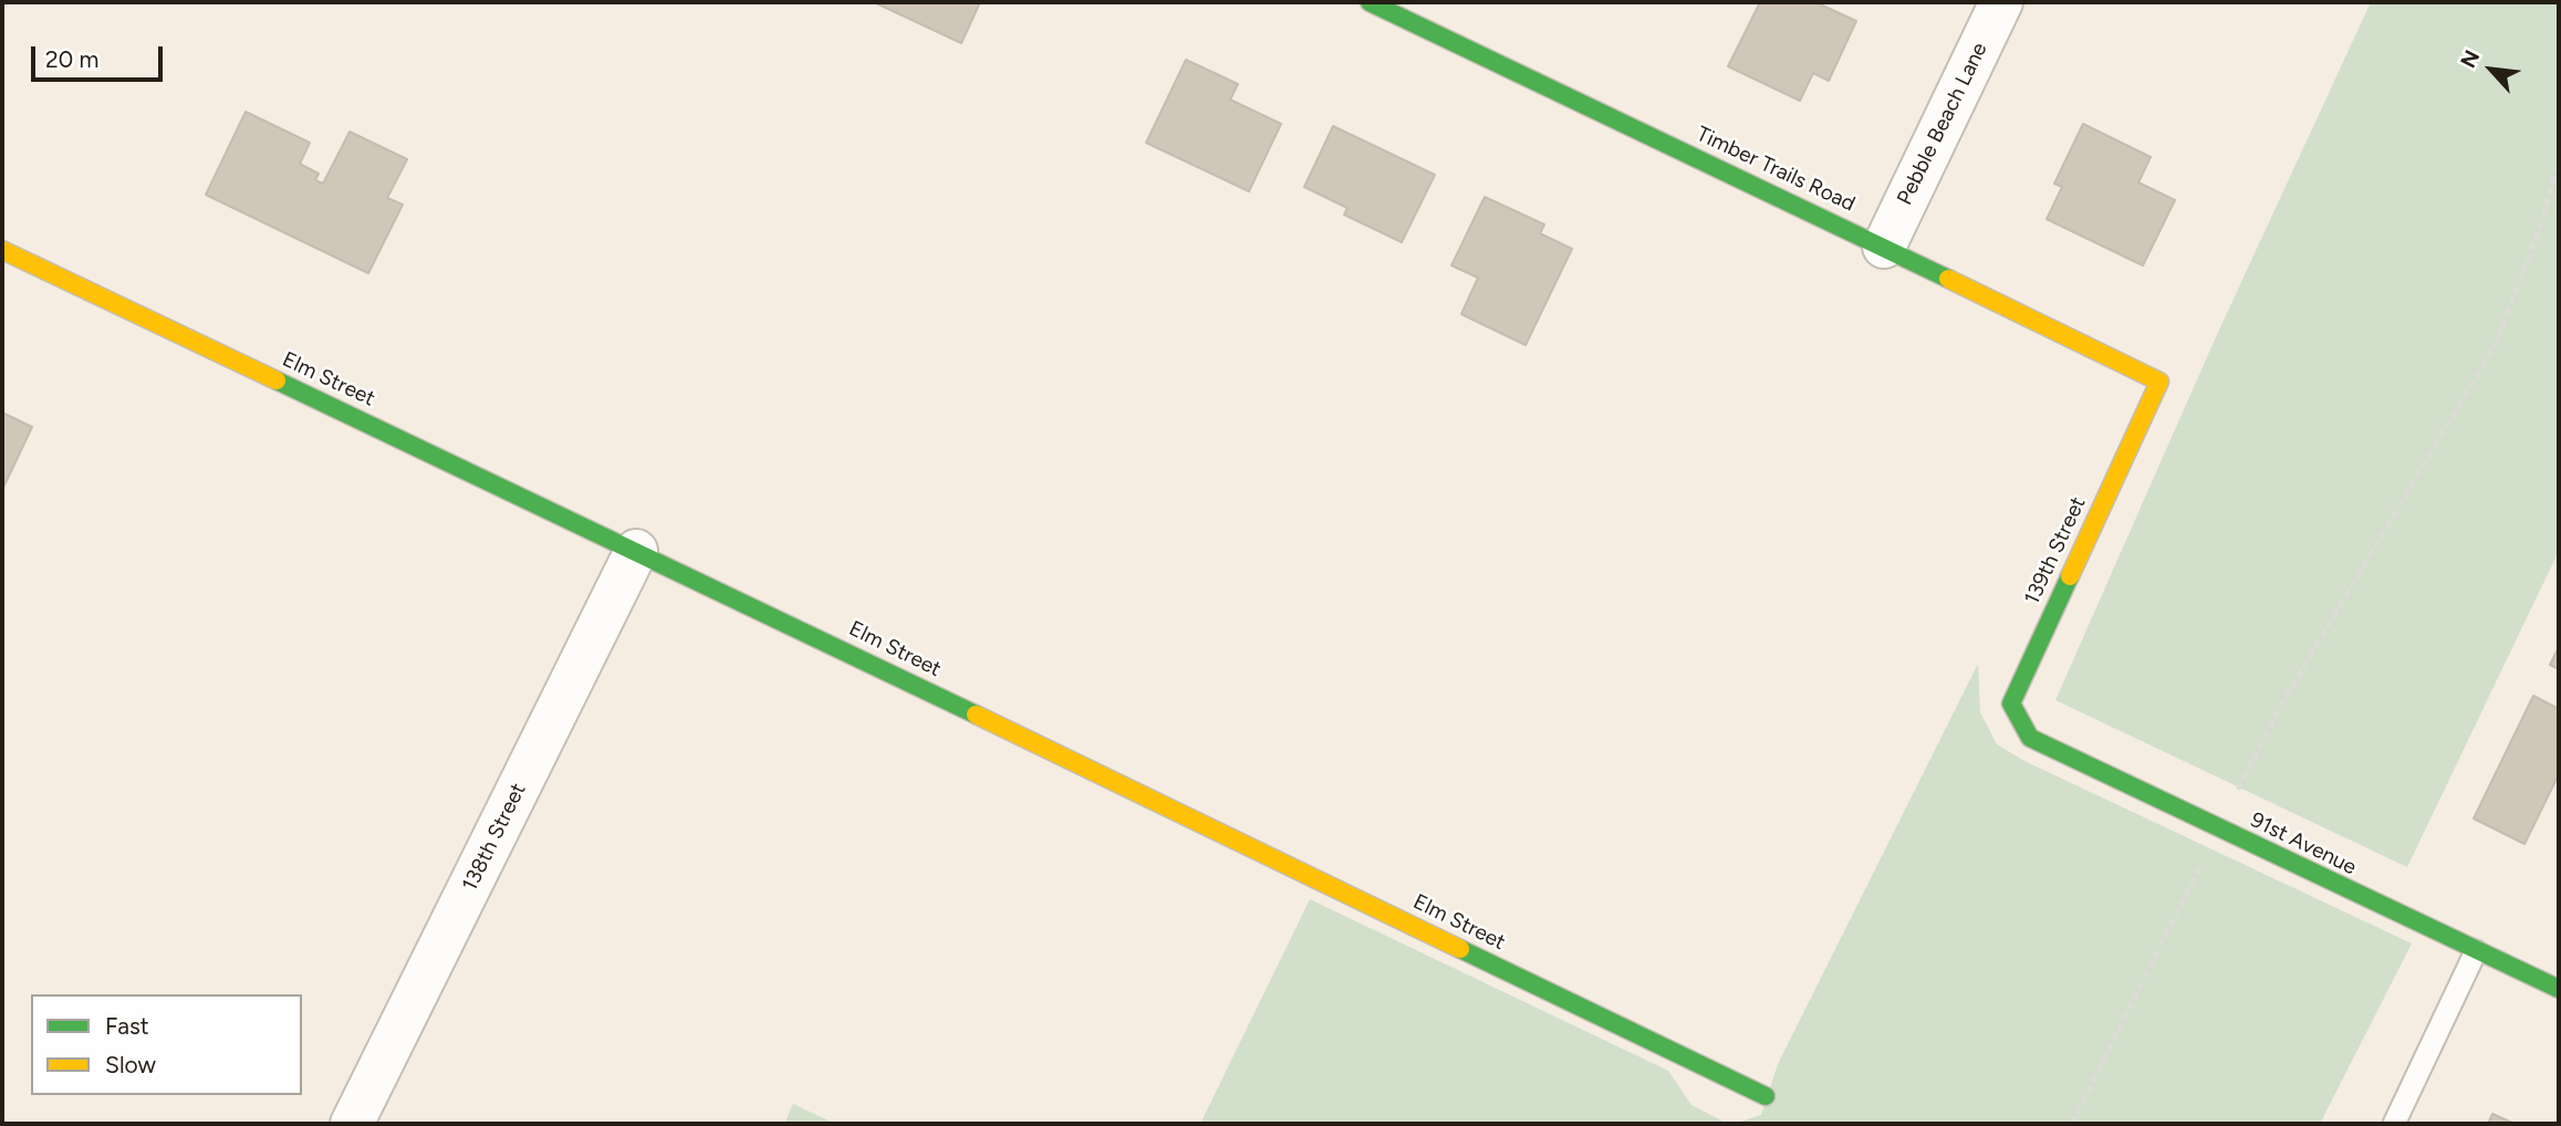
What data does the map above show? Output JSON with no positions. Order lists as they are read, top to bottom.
{
  "streets": {
    "street": [
      "Pebble Beach Lane",
      "Timber Trails Road",
      "Elm Street",
      "139th Street",
      "138th Street",
      "91st Avenue"
    ]
  },
  "crossings": [
    ["Pebble Beach Lane", "Timber Trails Road"],
    ["Timber Trails Road", "139th Street"],
    ["Elm Street", "138th Street"],
    ["139th Street", "91st Avenue"]
  ],
  "legend": ["Fast", "Slow"],
  "scale_bar": "20 m",
  "north": "top left"
}
